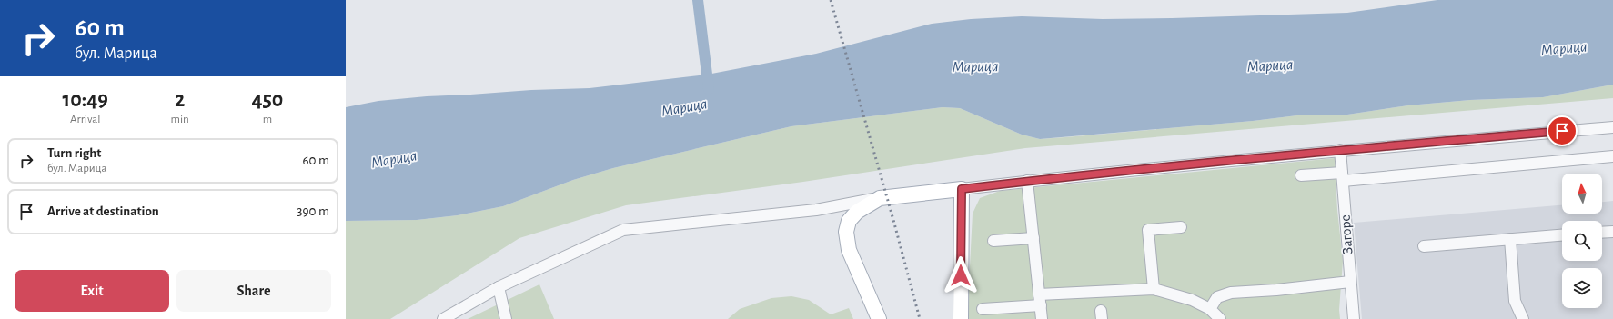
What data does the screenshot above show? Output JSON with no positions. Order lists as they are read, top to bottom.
{
  "streets": {
    "street": ["Загоре"]
  },
  "water": ["Марица"],
  "north": "top",
  "page": {
    "turn": ["60 m", "бул. Марица"],
    "eta": [
      "10:49",
      "Arrival",
      "2",
      "min",
      "450",
      "m"
    ],
    "list": [
      {
        "name": "Turn right",
        "note": "бул. Марица",
        "value": "60 m"
      },
      {
        "name": "Arrive at destination",
        "value": "390 m"
      }
    ],
    "buttons": ["Exit", "Share"]
  }
}
